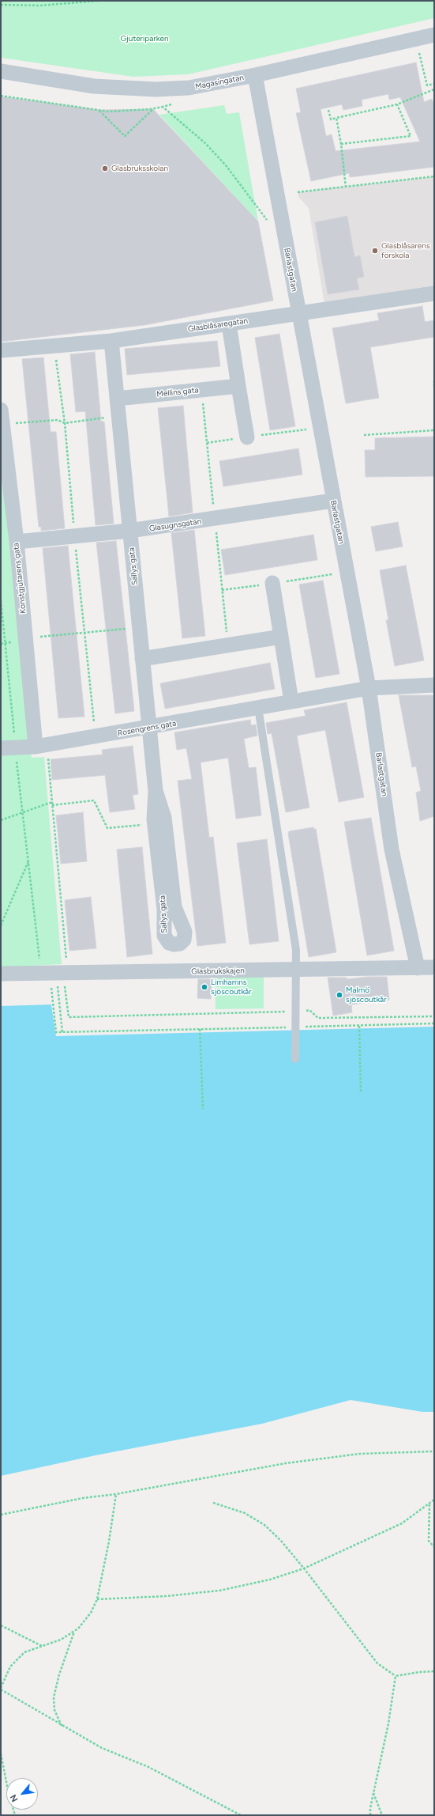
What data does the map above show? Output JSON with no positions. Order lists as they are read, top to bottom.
{
  "streets": {
    "street": [
      "Magasingatan",
      "Barlastgatan",
      "Glasblåsaregatan",
      "Mellins gata",
      "Glasugnsgatan",
      "Sallys gata",
      "Konstgjutarens gata",
      "Rosengrens gata",
      "Glasbrukskajen"
    ]
  },
  "crossings": [
    ["Magasingatan", "Barlastgatan"],
    ["Barlastgatan", "Glasblåsaregatan"],
    ["Barlastgatan", "Glasugnsgatan"],
    ["Barlastgatan", "Rosengrens gata"],
    ["Barlastgatan", "Glasbrukskajen"],
    ["Glasblåsaregatan", "Sallys gata"],
    ["Mellins gata", "Sallys gata"],
    ["Glasugnsgatan", "Sallys gata"],
    ["Glasugnsgatan", "Konstgjutarens gata"],
    ["Sallys gata", "Rosengrens gata"],
    ["Konstgjutarens gata", "Rosengrens gata"]
  ],
  "parks": ["Gjuteriparken"],
  "places": [
    "Glasbruksskolan",
    "Glasblåsarens förskola",
    "Limhamns sjöscoutkår",
    "Malmö sjöscoutkår"
  ],
  "north": "bottom left"
}
